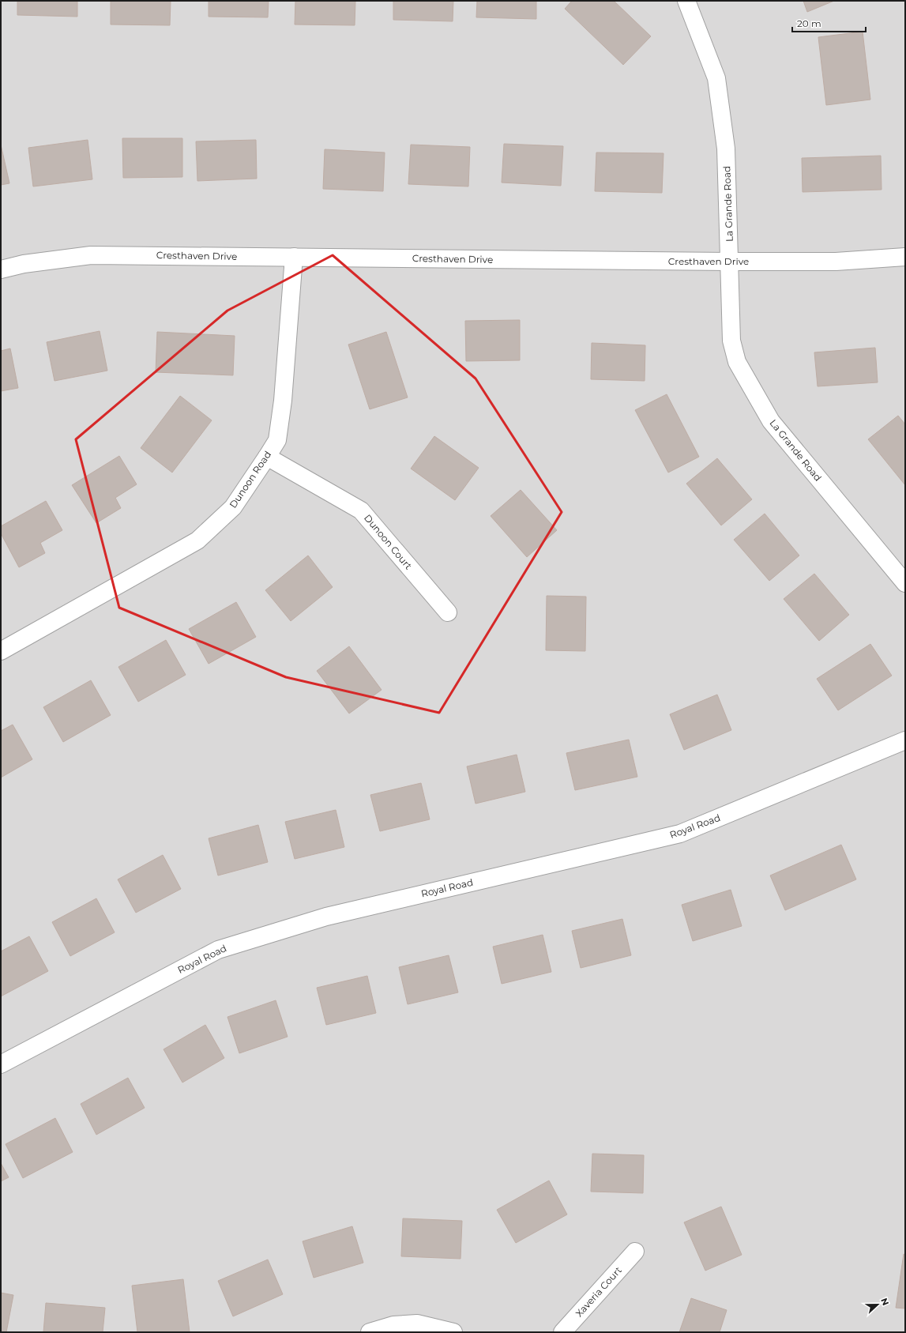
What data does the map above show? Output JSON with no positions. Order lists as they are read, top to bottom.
{
  "streets": {
    "street": [
      "La Grande Road",
      "Cresthaven Drive",
      "Dunoon Road",
      "Dunoon Court",
      "Royal Road",
      "Xaveria Court"
    ]
  },
  "crossings": [
    ["La Grande Road", "Cresthaven Drive"],
    ["Cresthaven Drive", "Dunoon Road"],
    ["Dunoon Road", "Dunoon Court"]
  ],
  "scale_bar": "20 m",
  "north": "right"
}
